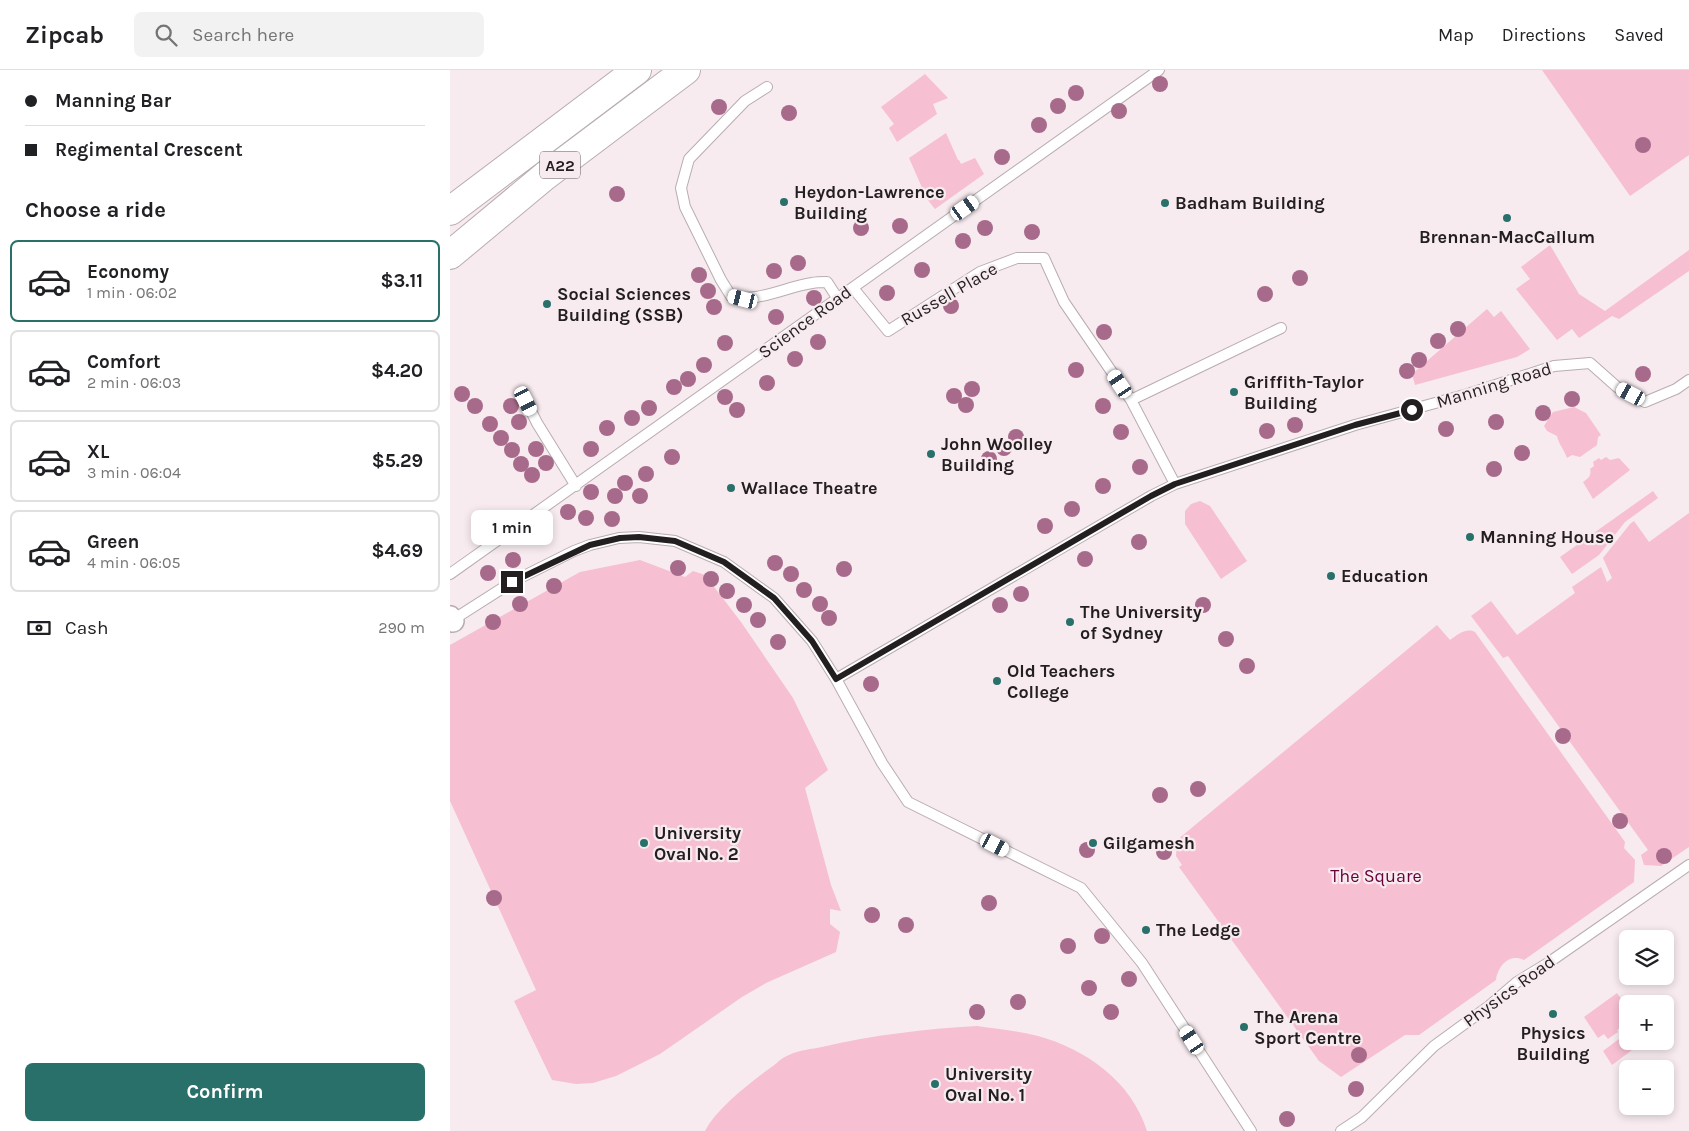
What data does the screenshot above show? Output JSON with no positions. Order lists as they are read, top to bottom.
{
  "streets": {
    "highway": ["A22"],
    "lane": [
      "Russell Place",
      "Science Road",
      "Manning Road",
      "Physics Road"
    ]
  },
  "crossings": [
    ["Russell Place", "Science Road"],
    ["Russell Place", "Manning Road"]
  ],
  "parks": ["The Square"],
  "places": [
    "Heydon-Lawrence Building",
    "Badham Building",
    "Brennan-MacCallum",
    "Social Sciences Building (SSB)",
    "Griffith-Taylor Building",
    "John Woolley Building",
    "Wallace Theatre",
    "Manning House",
    "Education",
    "The University of Sydney",
    "Old Teachers College",
    "University Oval No. 2",
    "Gilgamesh",
    "The Ledge",
    "Physics Building",
    "The Arena Sport Centre",
    "University Oval No. 1"
  ],
  "page": {
    "header": "Zipcab",
    "search": "Search here",
    "nav": ["Map", "Directions", "Saved"],
    "banner": ["Manning Bar", "Regimental Crescent"],
    "heading": "Choose a ride",
    "list": [
      {
        "name": "Economy",
        "note": "1 min · 06:02",
        "value": "$3.11"
      },
      {
        "name": "Comfort",
        "note": "2 min · 06:03",
        "value": "$4.20"
      },
      {
        "name": "XL",
        "note": "3 min · 06:04",
        "value": "$5.29"
      },
      {
        "name": "Green",
        "note": "4 min · 06:05",
        "value": "$4.69"
      }
    ],
    "bubble": "1 min",
    "pay": ["Cash", "290 m"],
    "map_buttons": ["+", "−"],
    "buttons": "Confirm"
  }
}
